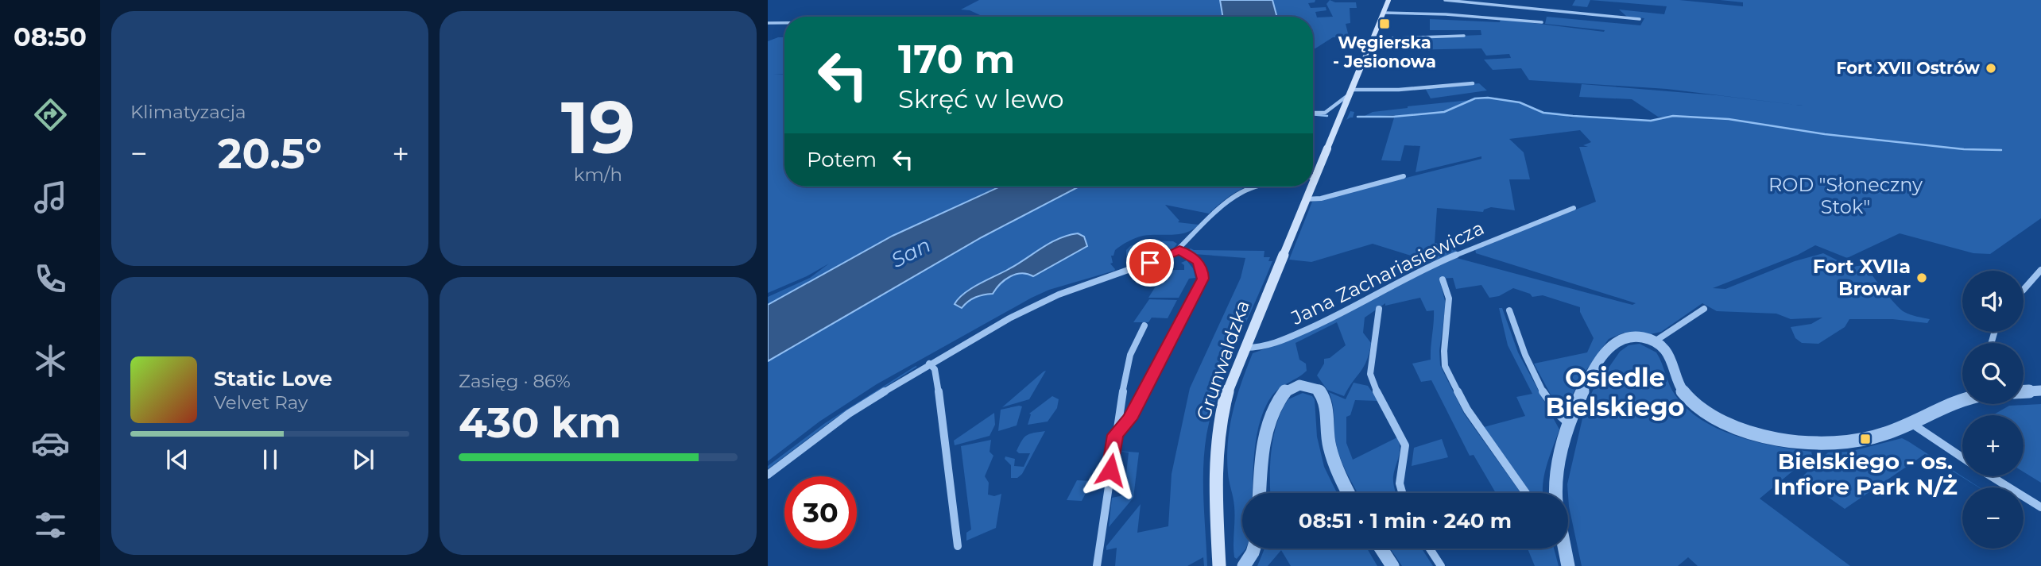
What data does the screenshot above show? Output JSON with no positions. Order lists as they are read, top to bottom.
{
  "streets": {
    "main road": ["Grunwaldzka"],
    "street": ["Jana Zachariasiewicza"]
  },
  "crossings": [
    ["Jana Zachariasiewicza", "Grunwaldzka"]
  ],
  "districts": ["Osiedle Bielskiego"],
  "water": ["San"],
  "parks": ["ROD \"Słoneczny Stok\""],
  "places": {
    "transit": ["Węgierska - Jesionowa", "Bielskiego - os. Infiore Park N/Ż"],
    "other": ["Fort XVII Ostrów", "Fort XVIIa Browar"]
  },
  "page": {
    "tabs": "08:50",
    "tile": [
      "Klimatyzacja",
      ["19", "km/h"],
      ["Zasięg · 86%", "430 km"]
    ],
    "turn": ["170 m", "Skręć w lewo"],
    "heat": ["−", "20.5°", "+"],
    "then": "Potem",
    "map_buttons": ["+", "−"],
    "song": ["Static Love", "Velvet Ray"],
    "limit": "30",
    "trip": "08:51 · 1 min · 240 m"
  }
}
